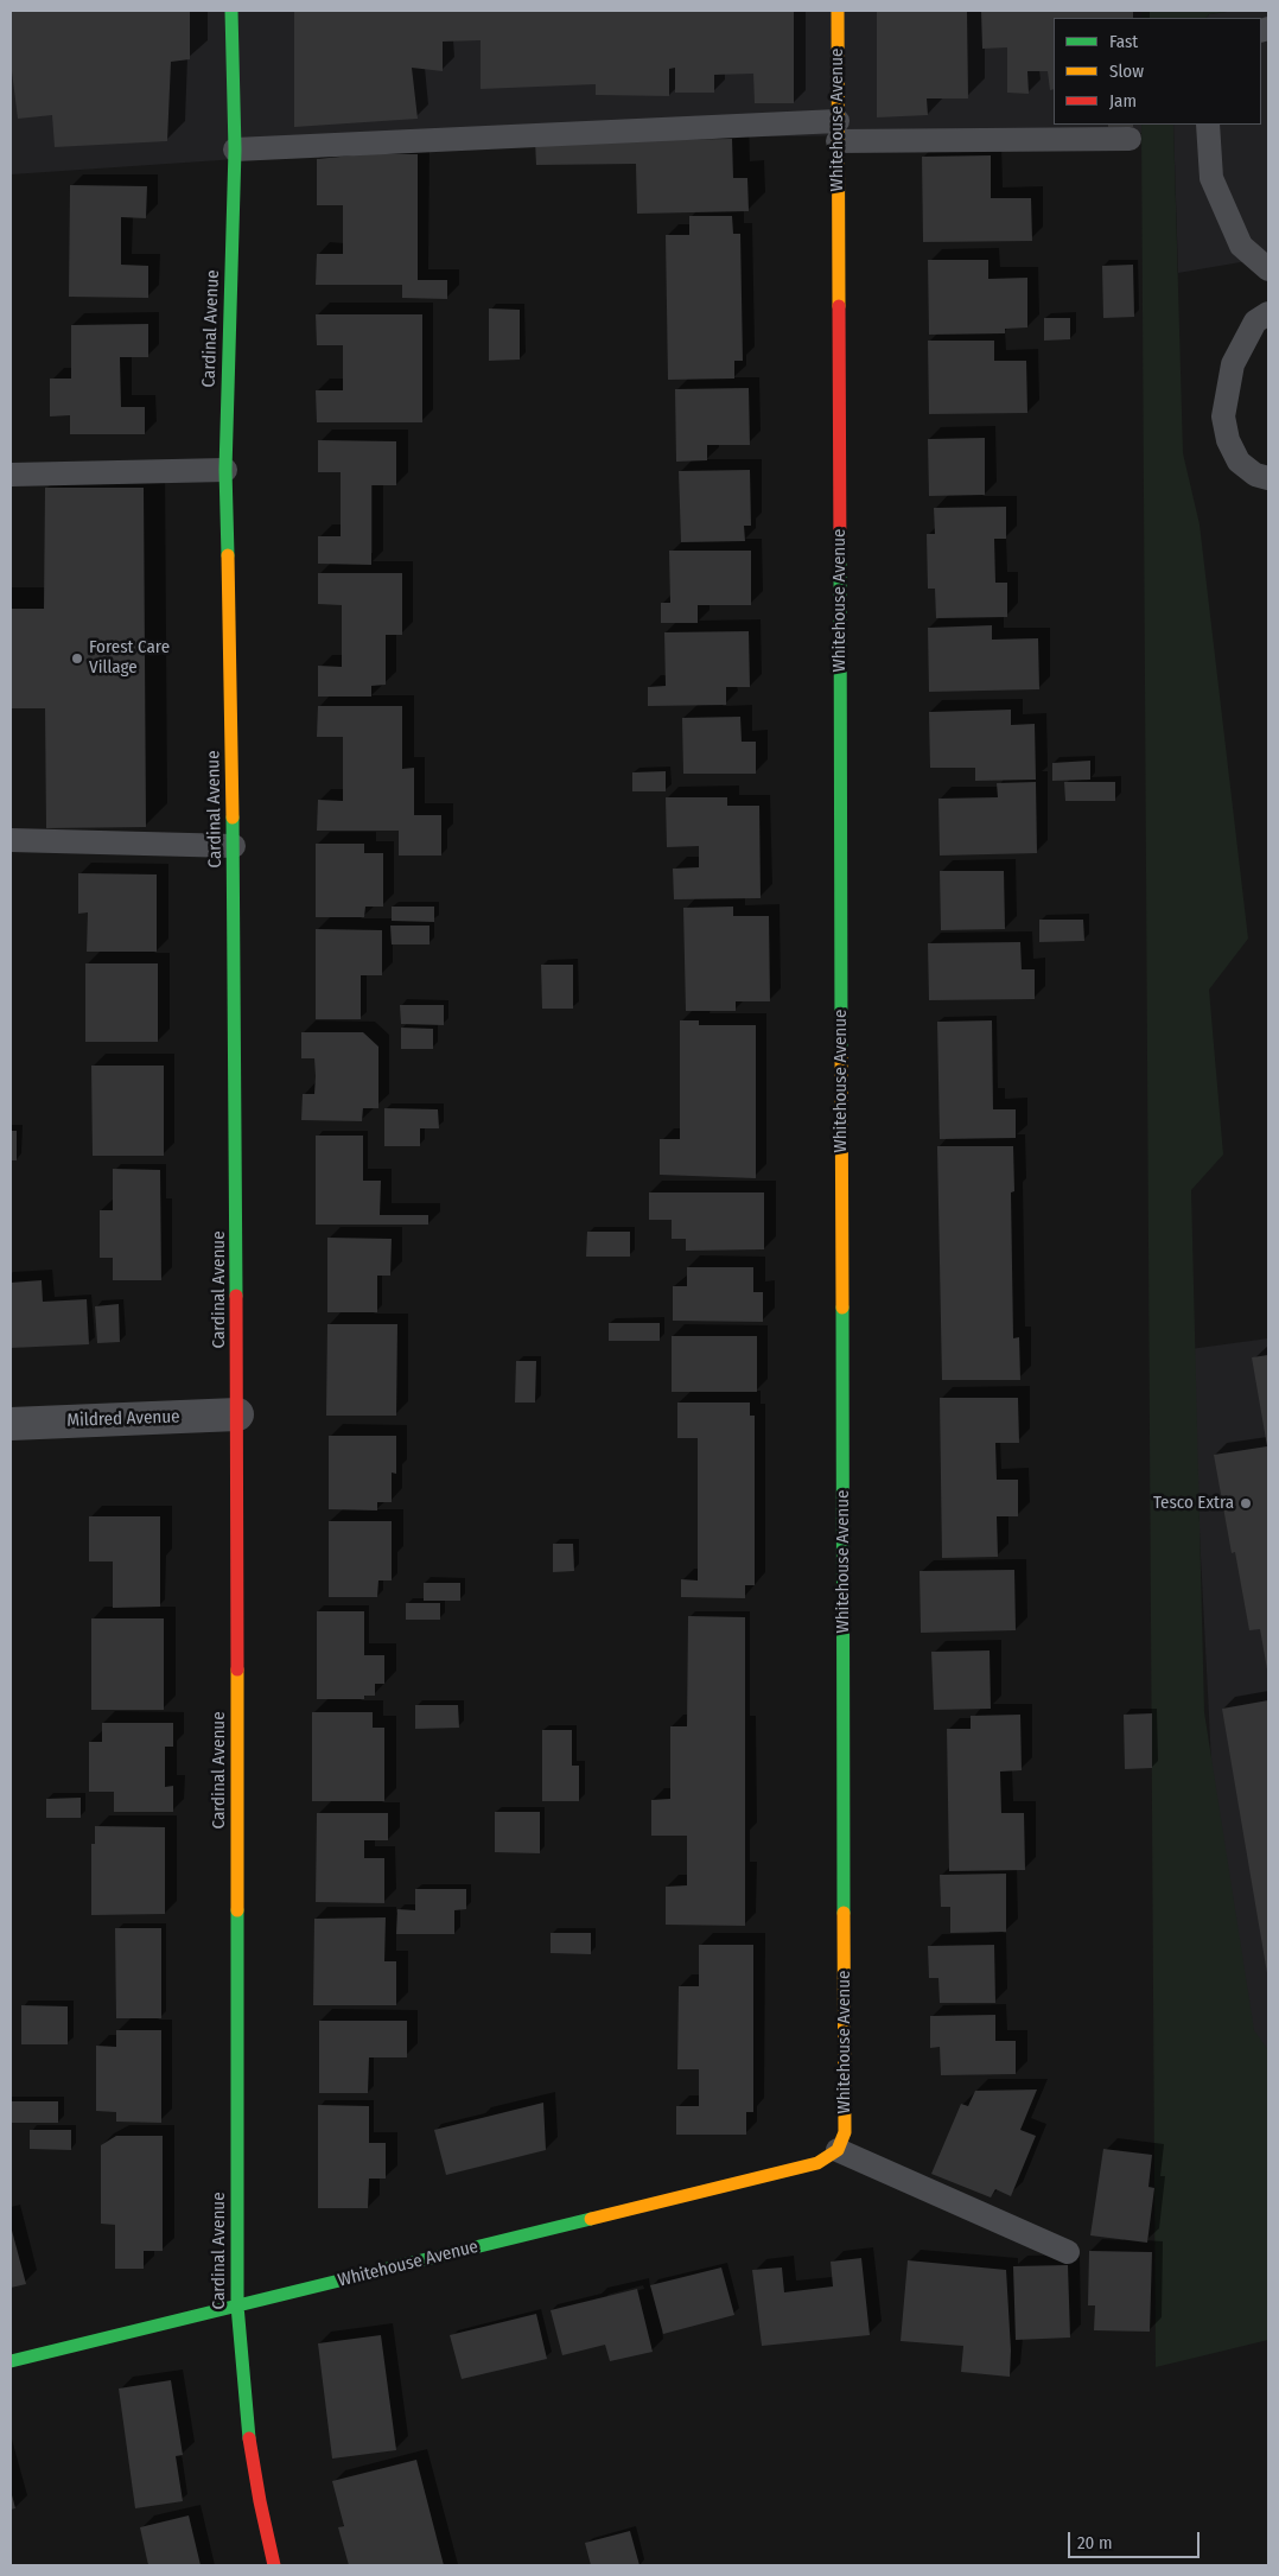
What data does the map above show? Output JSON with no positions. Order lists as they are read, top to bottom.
{
  "streets": {
    "street": ["Whitehouse Avenue", "Cardinal Avenue", "Mildred Avenue"]
  },
  "crossings": [
    ["Whitehouse Avenue", "Cardinal Avenue"],
    ["Cardinal Avenue", "Mildred Avenue"]
  ],
  "places": ["Forest Care Village", "Tesco Extra"],
  "legend": ["Fast", "Slow", "Jam"],
  "scale_bar": "20 m"
}
